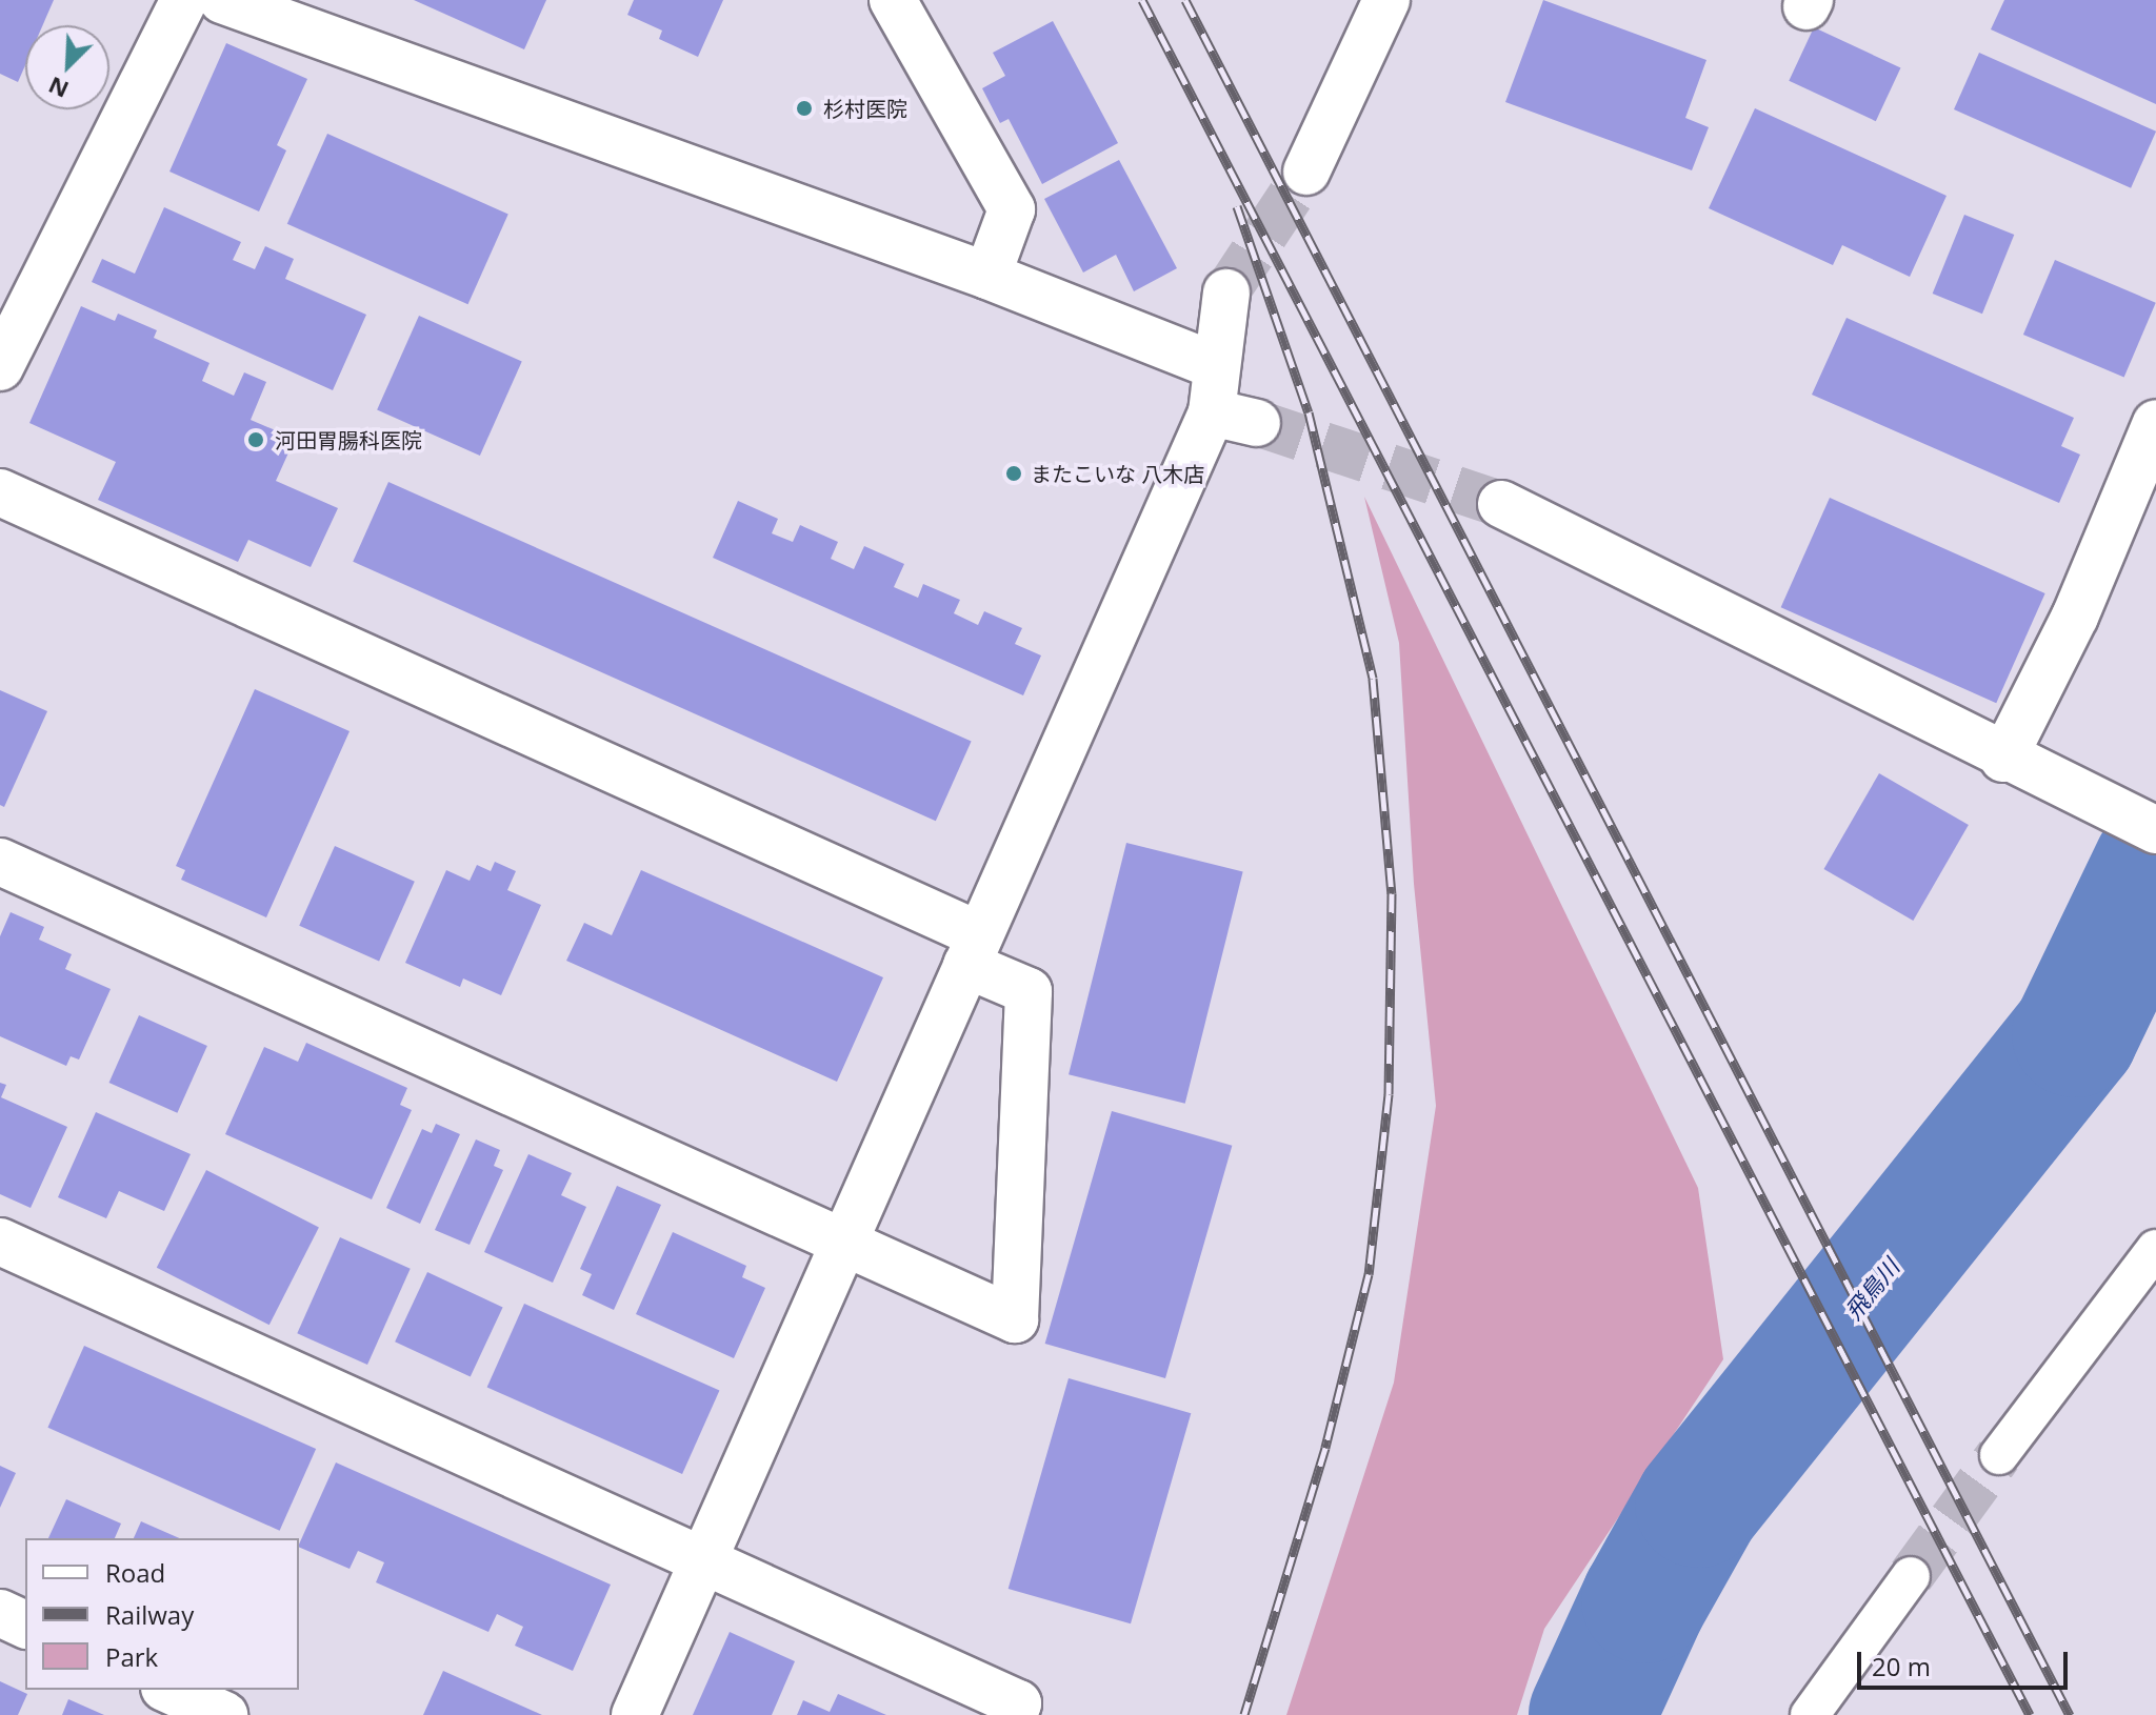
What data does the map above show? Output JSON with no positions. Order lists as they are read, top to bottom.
{
  "water": ["飛鳥川"],
  "places": ["杉村医院", "河田胃腸科医院", "またこいな 八木店"],
  "legend": ["Road", "Railway", "Park"],
  "scale_bar": "20 m",
  "north": "bottom left"
}
